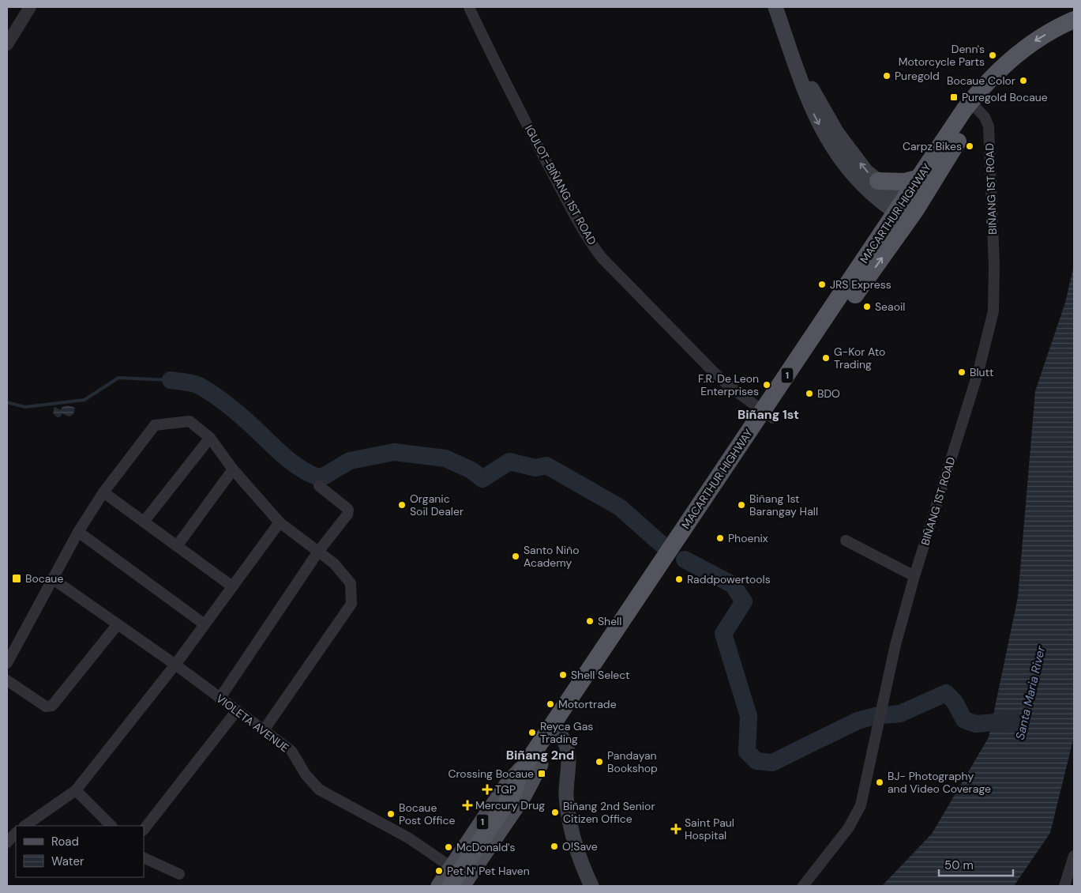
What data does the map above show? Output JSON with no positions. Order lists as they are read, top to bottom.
{
  "streets": {
    "highway": ["MACARTHUR HIGHWAY", "1"],
    "street": ["IGULOT-BIÑANG 1ST ROAD", "BIÑANG 1ST ROAD", "VIOLETA AVENUE"]
  },
  "crossings": [
    ["IGULOT-BIÑANG 1ST ROAD", "MACARTHUR HIGHWAY"],
    ["BIÑANG 1ST ROAD", "MACARTHUR HIGHWAY"],
    ["MACARTHUR HIGHWAY", "1"],
    ["MACARTHUR HIGHWAY", "VIOLETA AVENUE"]
  ],
  "districts": ["Biñang 1st", "Biñang 2nd"],
  "water": ["Santa Maria River"],
  "places": {
    "other": [
      "Denn's Motorcycle Parts",
      "Puregold",
      "Bocaue Color",
      "Carpz Bikes",
      "JRS Express",
      "Seaoil",
      "G-Kor Ato Trading",
      "Blutt",
      "F.R. De Leon Enterprises",
      "BDO",
      "Organic Soil Dealer",
      "Biñang 1st Barangay Hall",
      "Phoenix",
      "Santo Niño Academy",
      "Raddpowertools",
      "Shell",
      "Shell Select",
      "Motortrade",
      "Reyca Gas Trading",
      "Pandayan Bookshop",
      "BJ- Photography and Video Coverage",
      "Biñang 2nd Senior Citizen Office",
      "Bocaue Post Office",
      "O!Save",
      "McDonald's",
      "Pet N' Pet Haven"
    ],
    "transit": ["Puregold Bocaue", "Bocaue", "Crossing Bocaue"],
    "health": ["TGP", "Mercury Drug", "Saint Paul Hospital"]
  },
  "legend": ["Road", "Water"],
  "scale_bar": "50 m"
}
